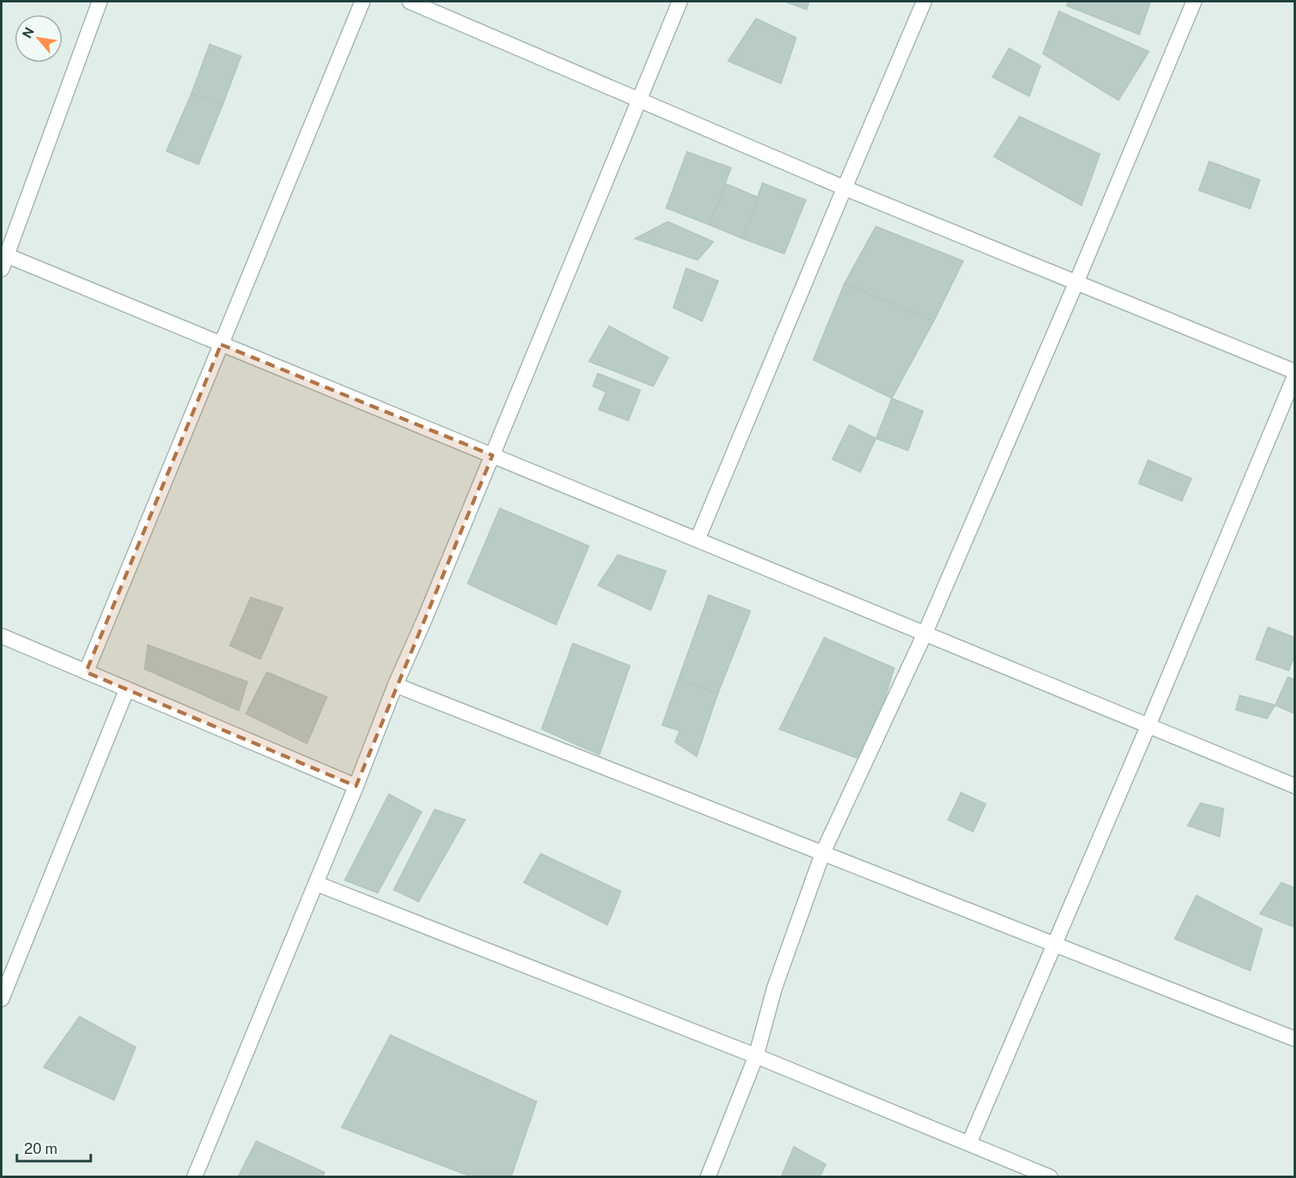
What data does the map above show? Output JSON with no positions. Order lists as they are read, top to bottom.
{
  "scale_bar": "20 m",
  "north": "top left"
}
